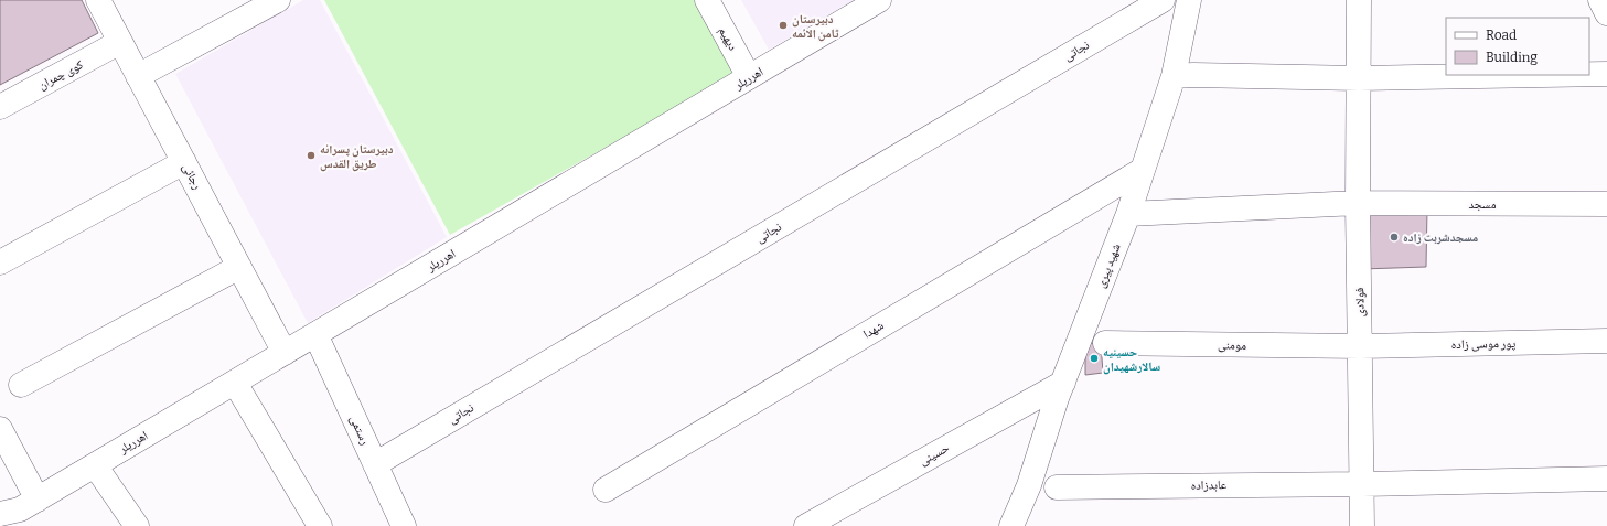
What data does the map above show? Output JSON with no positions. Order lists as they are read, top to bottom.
{
  "streets": {
    "street": [
      "دیهیم",
      "نجاتی",
      "کوی چمران",
      "اهرریلر",
      "رجائی",
      "مسجد",
      "شهید پیری",
      "فولادی",
      "شهدا",
      "پور موسی زاده",
      "مومنی",
      "رستمی",
      "حسینی",
      "عابدزاده"
    ]
  },
  "crossings": [
    ["دیهیم", "اهرریلر"],
    ["نجاتی", "رستمی"],
    ["کوی چمران", "رجائی"],
    ["اهرریلر", "رجائی"],
    ["اهرریلر", "رستمی"],
    ["مسجد", "شهید پیری"],
    ["مسجد", "فولادی"],
    ["شهید پیری", "شهدا"],
    ["شهید پیری", "حسینی"],
    ["فولادی", "پور موسی زاده"],
    ["فولادی", "مومنی"],
    ["فولادی", "عابدزاده"],
    ["پور موسی زاده", "مومنی"]
  ],
  "places": [
    "دبیرستان ثامن الائمه",
    "دبیرستان پسرانه طریق القدس",
    "مسجدشربت زاده",
    "حسینیه سالارشهیدان"
  ],
  "legend": ["Road", "Building"]
}
